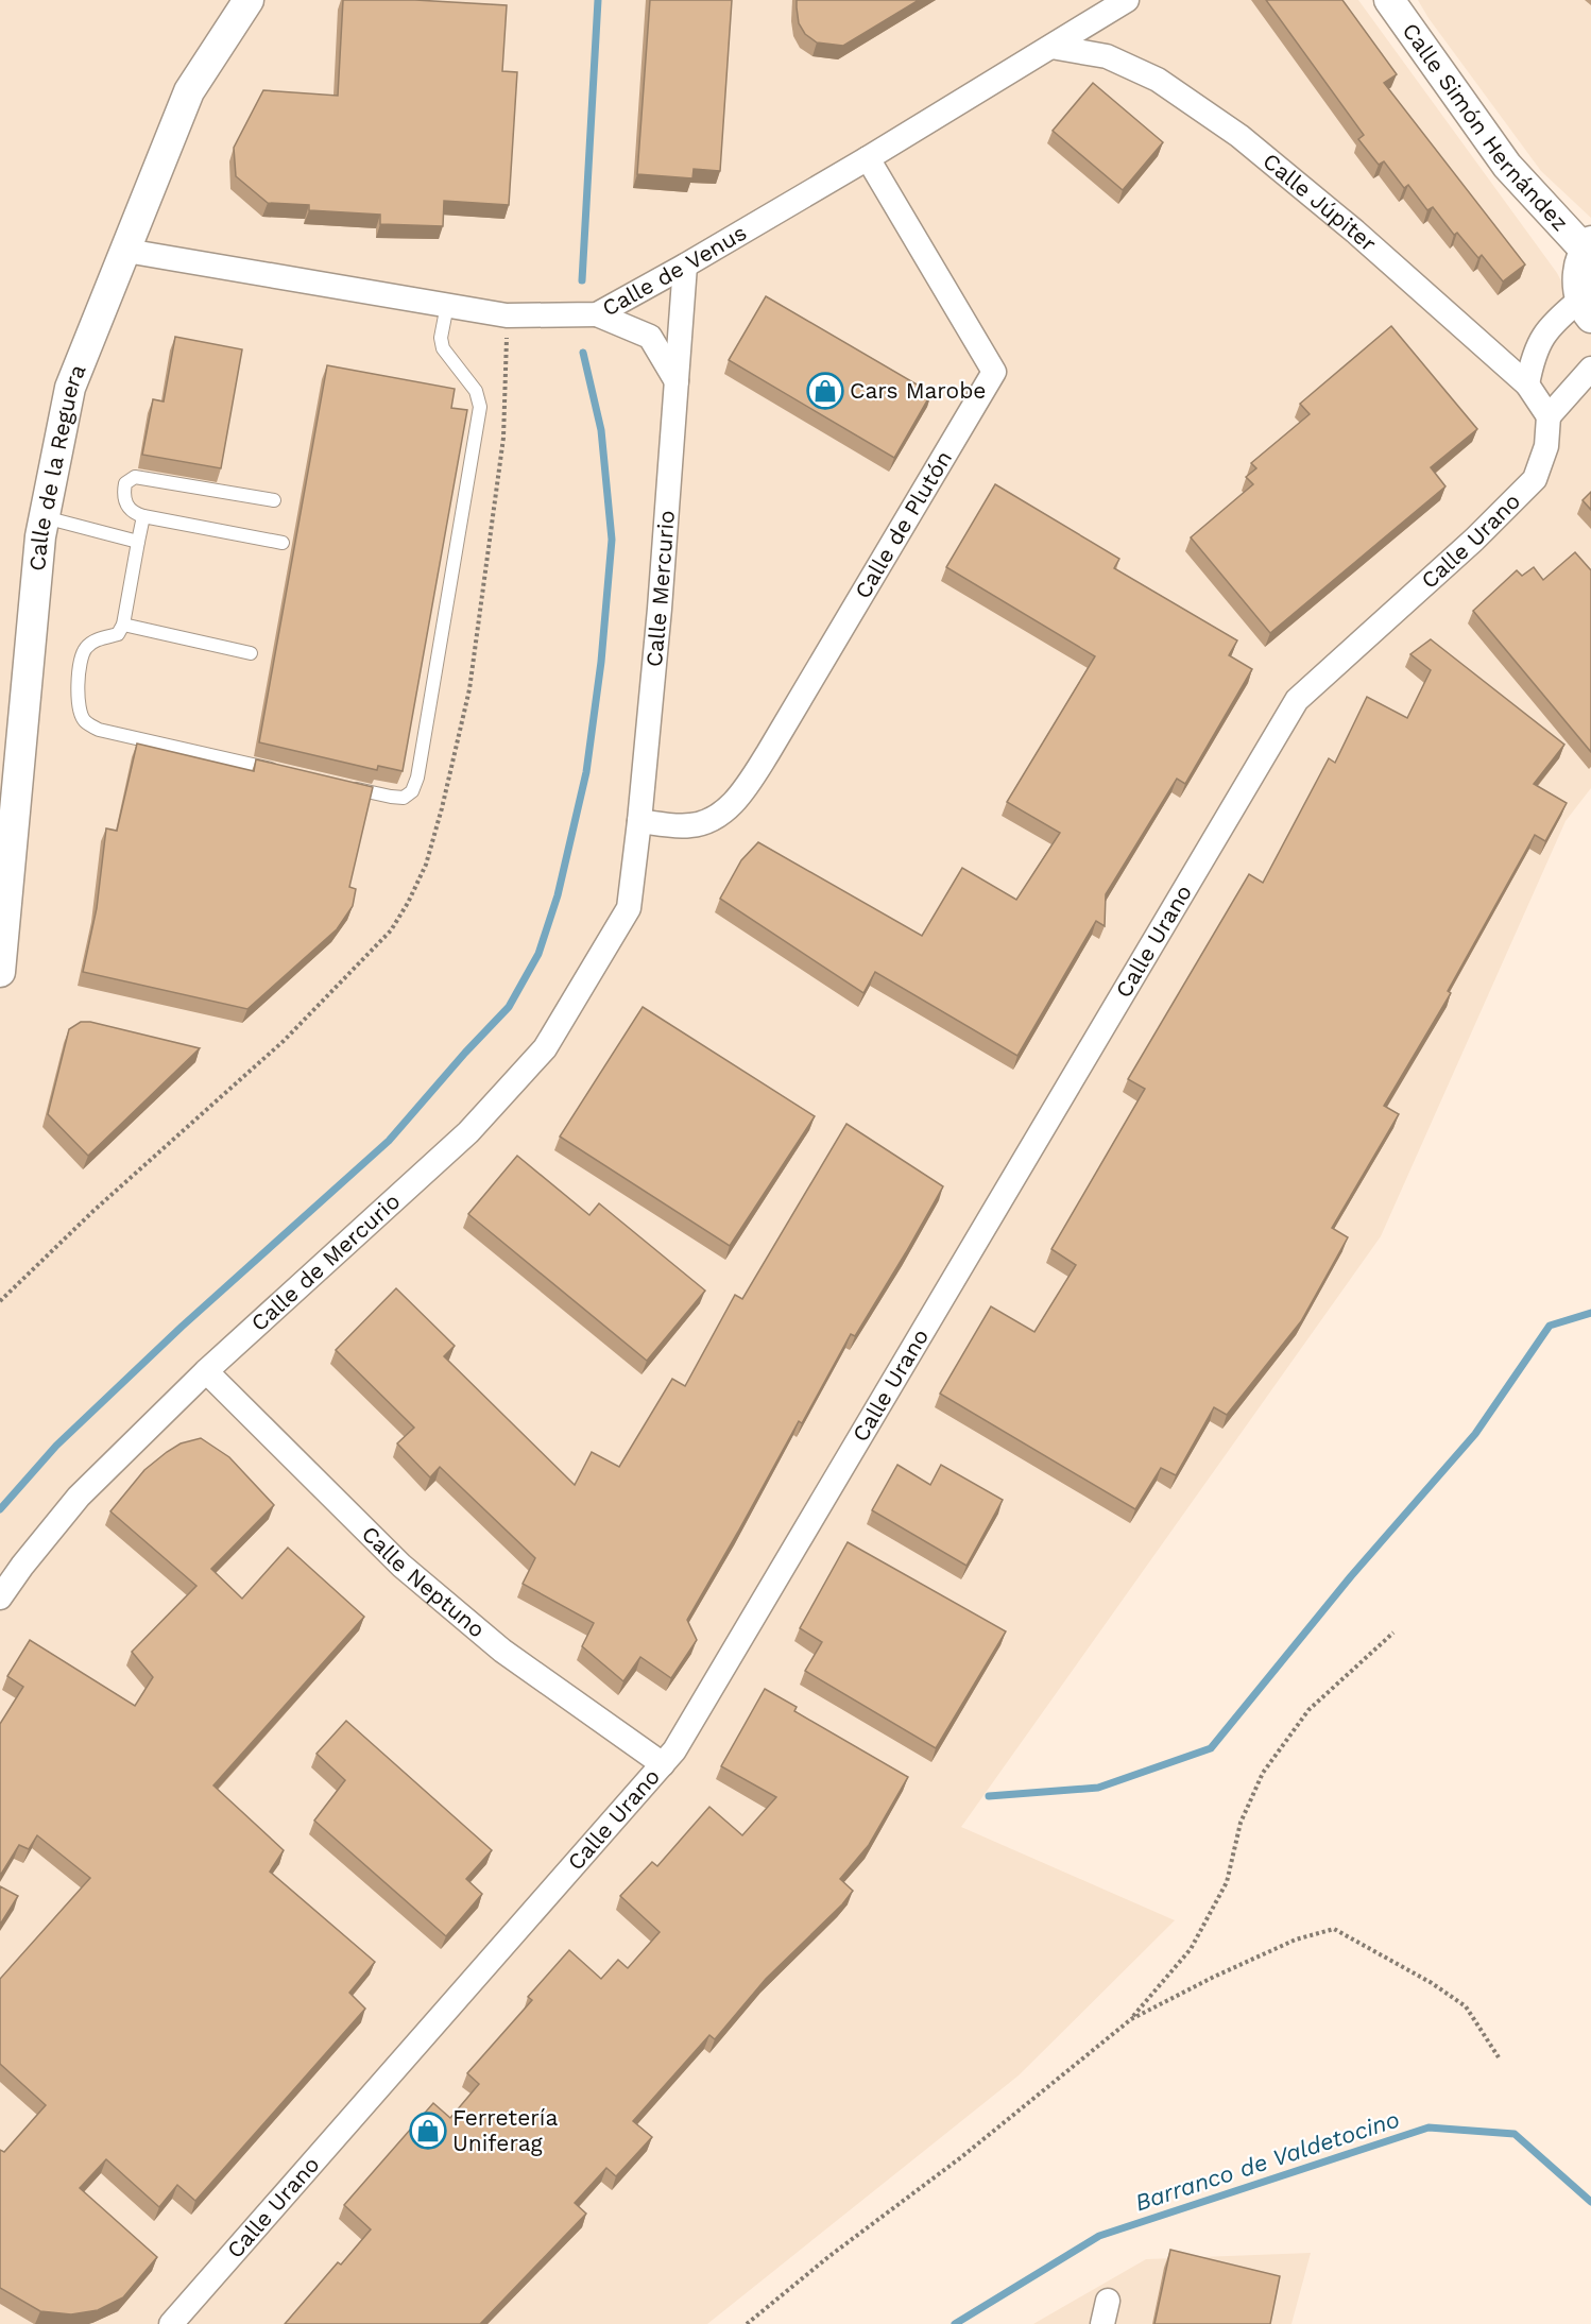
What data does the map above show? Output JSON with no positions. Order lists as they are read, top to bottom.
{
  "streets": {
    "street": [
      "Calle Simón Hernández",
      "Calle Júpiter",
      "Calle de Venus",
      "Calle de la Reguera",
      "Calle de Plutón",
      "Calle Urano",
      "Calle Mercurio",
      "Calle de Mercurio",
      "Calle Neptuno"
    ]
  },
  "crossings": [
    ["Calle Júpiter", "Calle de Venus"],
    ["Calle Júpiter", "Calle Urano"],
    ["Calle de Venus", "Calle de la Reguera"],
    ["Calle de Venus", "Calle de Plutón"],
    ["Calle de Venus", "Calle Mercurio"],
    ["Calle de Plutón", "Calle Mercurio"],
    ["Calle Urano", "Calle Neptuno"],
    ["Calle Mercurio", "Calle de Mercurio"],
    ["Calle de Mercurio", "Calle Neptuno"]
  ],
  "water": ["Barranco de Valdetocino"],
  "places": {
    "shop": ["Cars Marobe", "Ferretería Uniferag"]
  }
}
